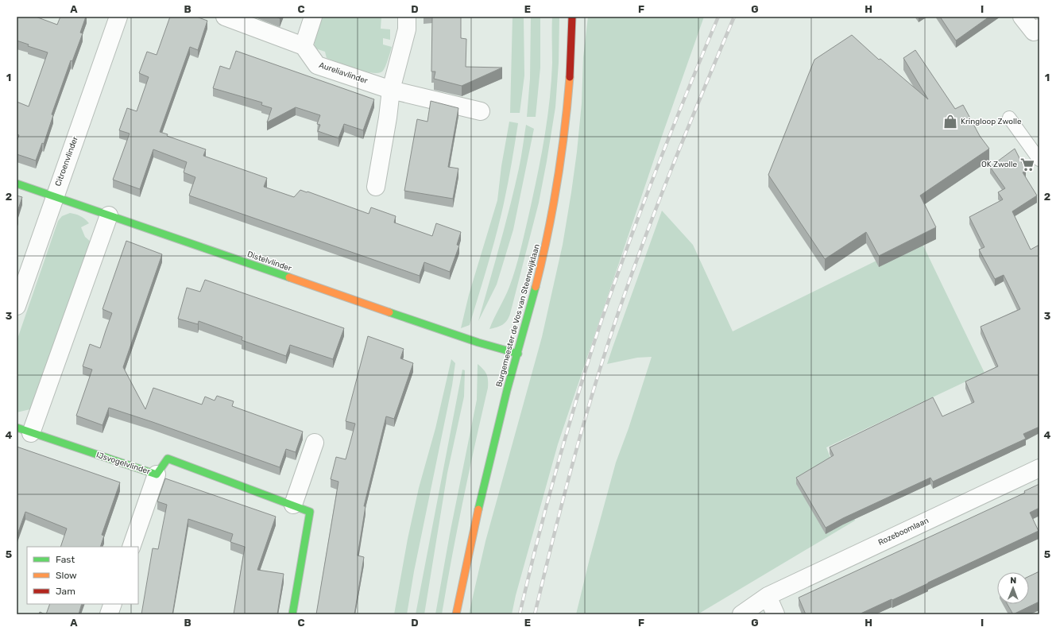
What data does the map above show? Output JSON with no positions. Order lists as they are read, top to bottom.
{
  "streets": {
    "street": [
      "Aureliavlinder",
      "Citroenvlinder",
      "Distelvlinder",
      "Burgemeester de Vos van Steenwijklaan",
      "IJsvogelvlinder",
      "Rozeboomlaan"
    ]
  },
  "crossings": [
    ["Citroenvlinder", "Distelvlinder"],
    ["Distelvlinder", "Burgemeester de Vos van Steenwijklaan"]
  ],
  "places": {
    "shop": ["Kringloop Zwolle"],
    "supermarket": ["OK Zwolle"]
  },
  "legend": ["Fast", "Slow", "Jam"],
  "north": "top",
  "grid": {
    "columns": [
      "A",
      "B",
      "C",
      "D",
      "E",
      "F",
      "G",
      "H",
      "I"
    ],
    "rows": [
      "1",
      "2",
      "3",
      "4",
      "5"
    ]
  }
}
